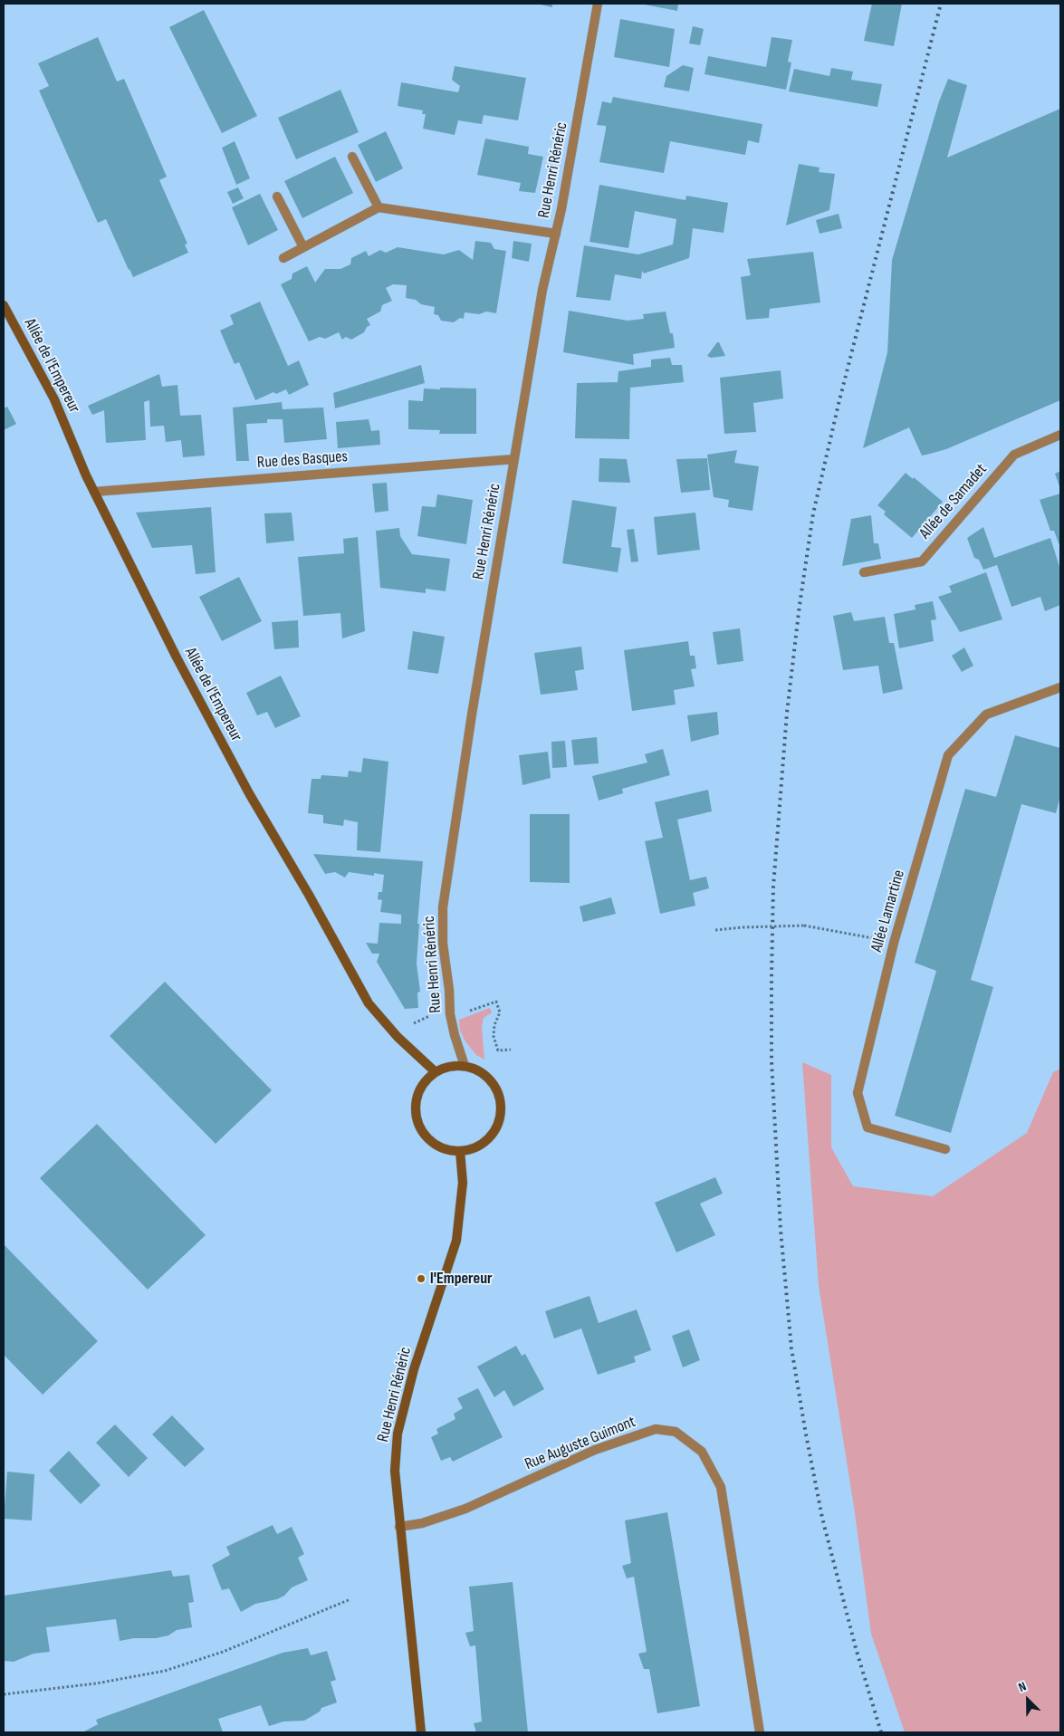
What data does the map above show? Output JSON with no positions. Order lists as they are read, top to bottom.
{
  "streets": {
    "street": [
      "Rue Henri Rénéric",
      "Allée de l'Empereur",
      "Rue des Basques",
      "Allée de Samadet",
      "Allée Lamartine",
      "Rue Auguste Guimont"
    ]
  },
  "crossings": [
    ["Rue Henri Rénéric", "Allée de l'Empereur"],
    ["Rue Henri Rénéric", "Rue des Basques"],
    ["Rue Henri Rénéric", "Rue Auguste Guimont"],
    ["Allée de l'Empereur", "Rue des Basques"]
  ],
  "places": ["l'Empereur"],
  "north": "top left"
}
